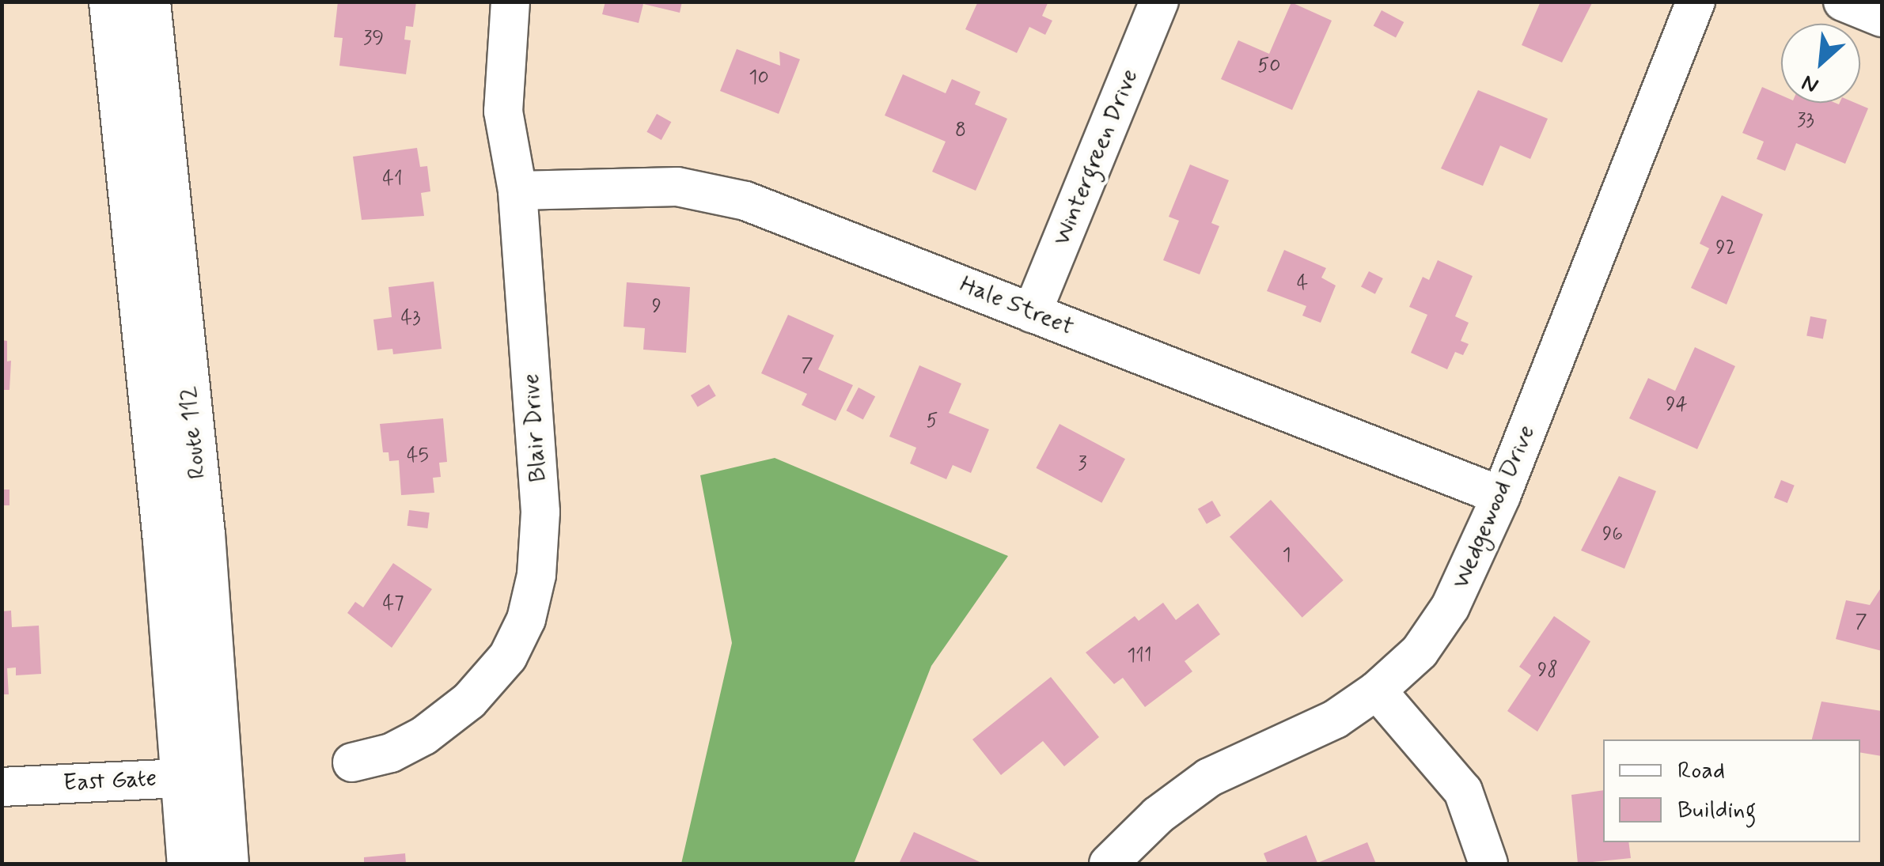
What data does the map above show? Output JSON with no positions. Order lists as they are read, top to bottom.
{
  "streets": {
    "main road": ["Route 112"],
    "street": [
      "Wintergreen Drive",
      "Hale Street",
      "Blair Drive",
      "Wedgewood Drive",
      "East Gate"
    ]
  },
  "crossings": [
    ["Wintergreen Drive", "Hale Street"],
    ["Hale Street", "Blair Drive"],
    ["Hale Street", "Wedgewood Drive"],
    ["Route 112", "East Gate"]
  ],
  "house_numbers": [
    "39",
    "50",
    "10",
    "33",
    "8",
    "41",
    "92",
    "4",
    "9",
    "43",
    "7",
    "94",
    "5",
    "45",
    "3",
    "96",
    "1",
    "47",
    "7",
    "111",
    "98"
  ],
  "legend": ["Road", "Building"],
  "north": "bottom left"
}
